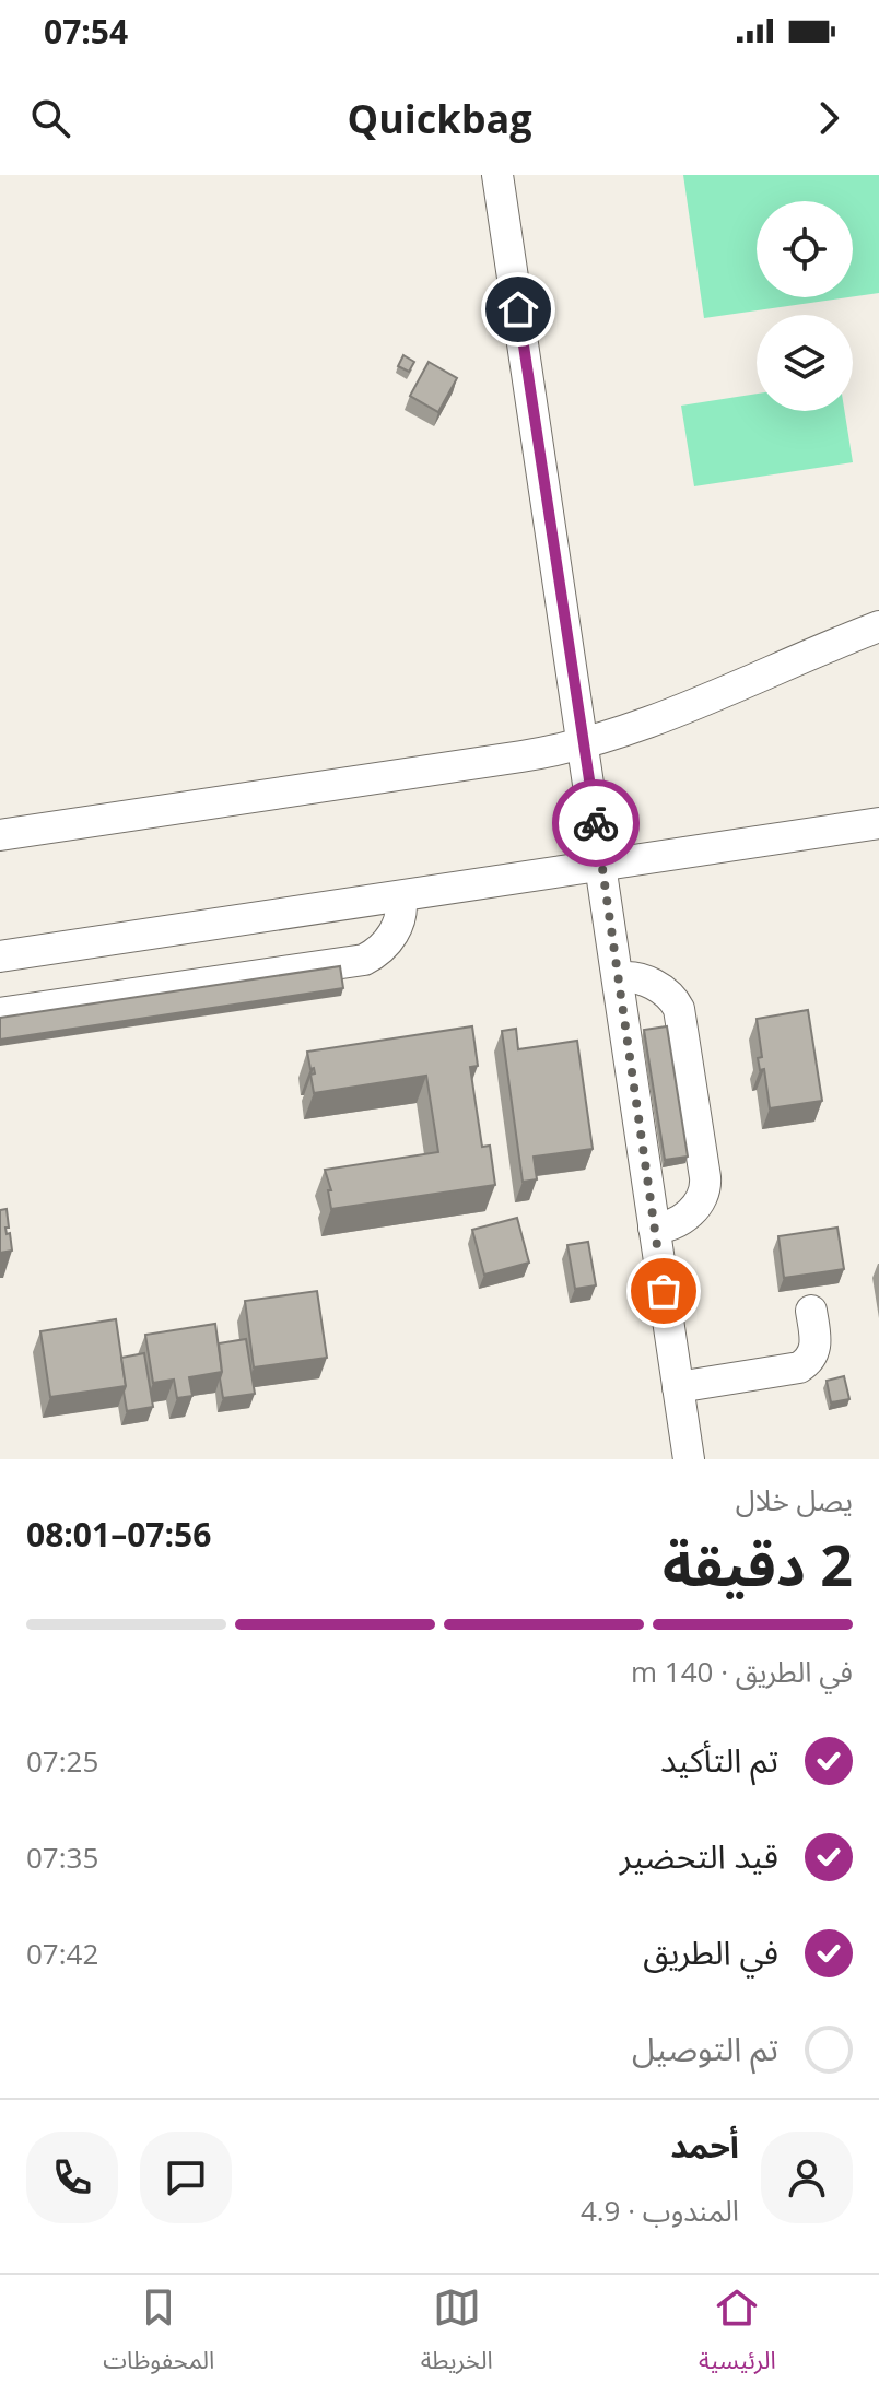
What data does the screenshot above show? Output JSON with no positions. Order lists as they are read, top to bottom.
{
  "page": {
    "status": "07:54",
    "header": "Quickbag",
    "heading": ["2 دقيقة", "يصل خلال", "07:56–08:01"],
    "panel": ["أحمد", "المندوب · 4.9"],
    "bar": "في الطريق · 140 m",
    "list": [
      ["تم التأكيد", "07:25"],
      ["قيد التحضير", "07:35"],
      ["في الطريق", "07:42"],
      "تم التوصيل"
    ],
    "tabs": ["الرئيسية", "الخريطة", "المحفوظات"]
  }
}
